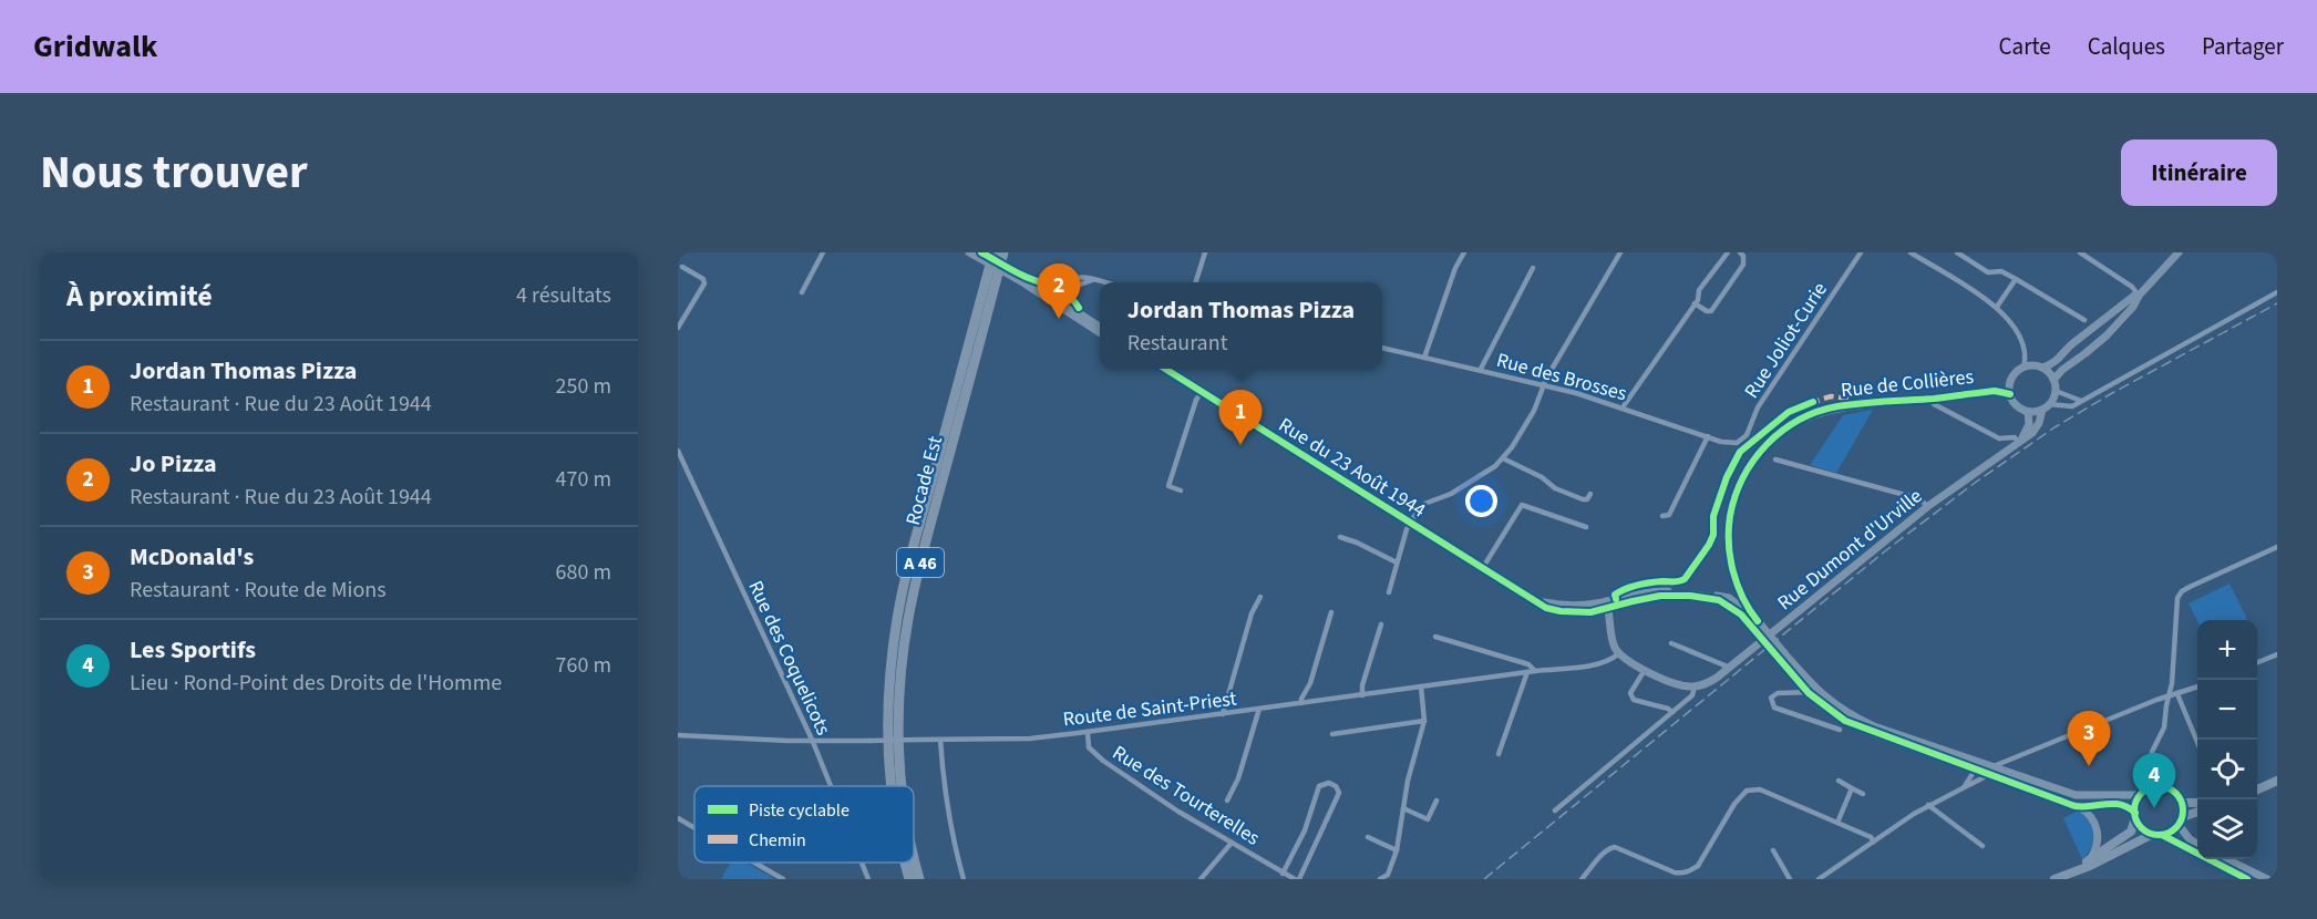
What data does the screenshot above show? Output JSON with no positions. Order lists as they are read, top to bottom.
{
  "streets": {
    "highway": ["Rocade Est", "A 46"],
    "main road": ["Rue de Collières", "Rue du 23 Août 1944", "Rue Dumont d'Urville"],
    "street": [
      "Rue Joliot-Curie",
      "Rue des Brosses",
      "Rue des Coquelicots",
      "Route de Saint-Priest",
      "Rue des Tourterelles"
    ]
  },
  "crossings": [
    ["Rue Joliot-Curie", "Rue des Brosses"],
    ["Rue de Collières", "Rue du 23 Août 1944"],
    ["Rue de Collières", "Rue Dumont d'Urville"],
    ["Rue des Coquelicots", "Route de Saint-Priest"],
    ["Route de Saint-Priest", "Rue des Tourterelles"]
  ],
  "legend": ["Piste cyclable", "Chemin"],
  "page": {
    "header": "Gridwalk",
    "nav": ["Carte", "Calques", "Partager"],
    "title": "Nous trouver",
    "buttons": "Itinéraire",
    "heading": ["À proximité", "4 résultats"],
    "pins": [
      "2",
      "1",
      "3",
      "4"
    ],
    "popup": ["Jordan Thomas Pizza", "Restaurant"],
    "list": [
      {
        "mark": "1",
        "name": "Jordan Thomas Pizza",
        "note": "Restaurant · Rue du 23 Août 1944",
        "value": "250 m"
      },
      {
        "mark": "2",
        "name": "Jo Pizza",
        "note": "Restaurant · Rue du 23 Août 1944",
        "value": "470 m"
      },
      {
        "mark": "3",
        "name": "McDonald's",
        "note": "Restaurant · Route de Mions",
        "value": "680 m"
      },
      {
        "mark": "4",
        "name": "Les Sportifs",
        "note": "Lieu · Rond-Point des Droits de l'Homme",
        "value": "760 m"
      }
    ],
    "map_buttons": ["+", "−"]
  }
}
